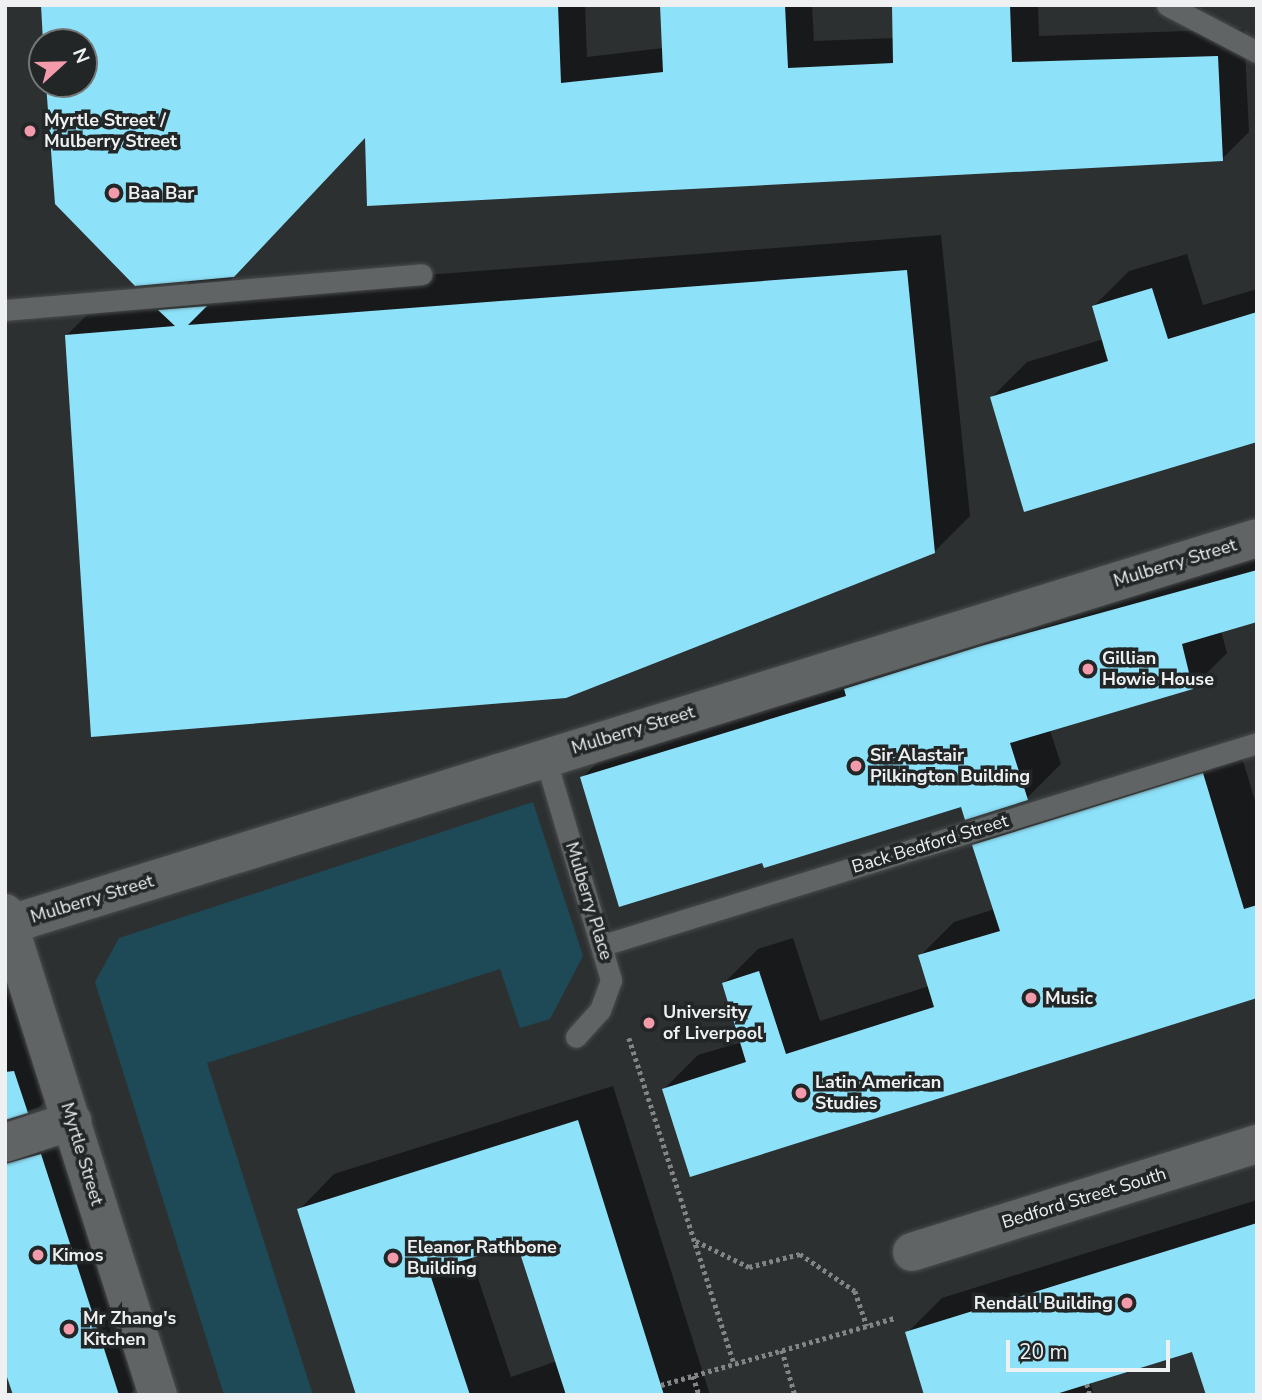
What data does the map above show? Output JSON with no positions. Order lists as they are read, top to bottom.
{
  "streets": {
    "street": ["Mulberry Street", "Myrtle Street", "Bedford Street South"],
    "lane": ["Back Bedford Street", "Mulberry Place"]
  },
  "crossings": [
    ["Mulberry Street", "Mulberry Place"],
    ["Mulberry Street", "Myrtle Street"],
    ["Back Bedford Street", "Mulberry Place"]
  ],
  "places": [
    "Myrtle Street / Mulberry Street",
    "Baa Bar",
    "Gillian Howie House",
    "Sir Alastair Pilkington Building",
    "Music",
    "University of Liverpool",
    "Latin American Studies",
    "Kimos",
    "Eleanor Rathbone Building",
    "Rendall Building",
    "Mr Zhang's Kitchen"
  ],
  "scale_bar": "20 m",
  "north": "right"
}
